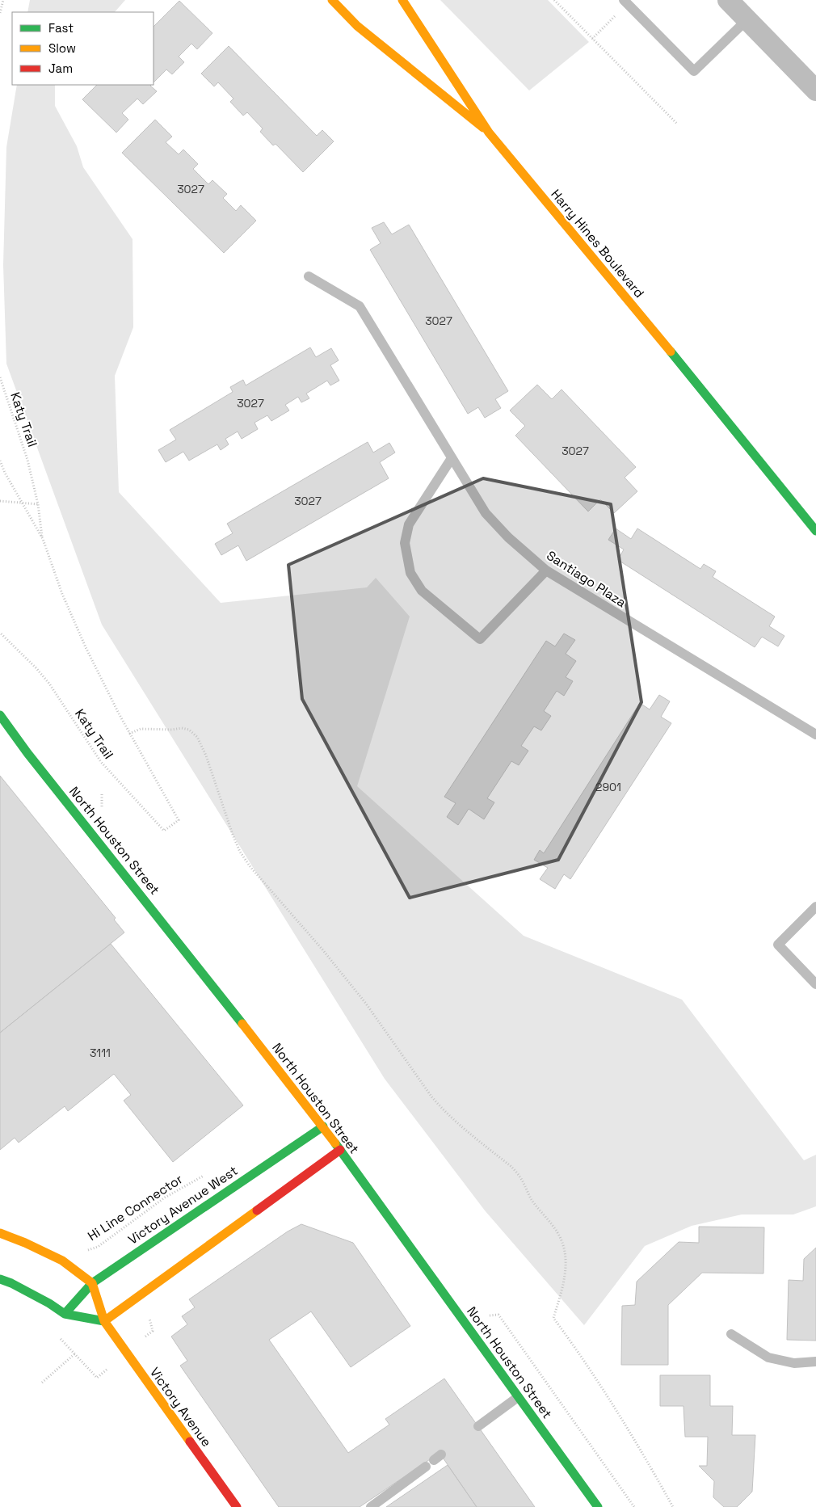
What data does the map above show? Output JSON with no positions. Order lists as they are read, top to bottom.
{
  "streets": {
    "main road": [
      "Harry Hines Boulevard",
      "North Houston Street",
      "Victory Avenue West",
      "Victory Avenue"
    ],
    "lane": ["Santiago Plaza"],
    "path": ["Katy Trail", "Hi Line Connector"]
  },
  "crossings": [
    ["North Houston Street", "Victory Avenue West"],
    ["Victory Avenue West", "Victory Avenue"]
  ],
  "house_numbers": [
    "3027",
    "3027",
    "3027",
    "3027",
    "3027",
    "2901",
    "3111"
  ],
  "legend": ["Fast", "Slow", "Jam"]
}
